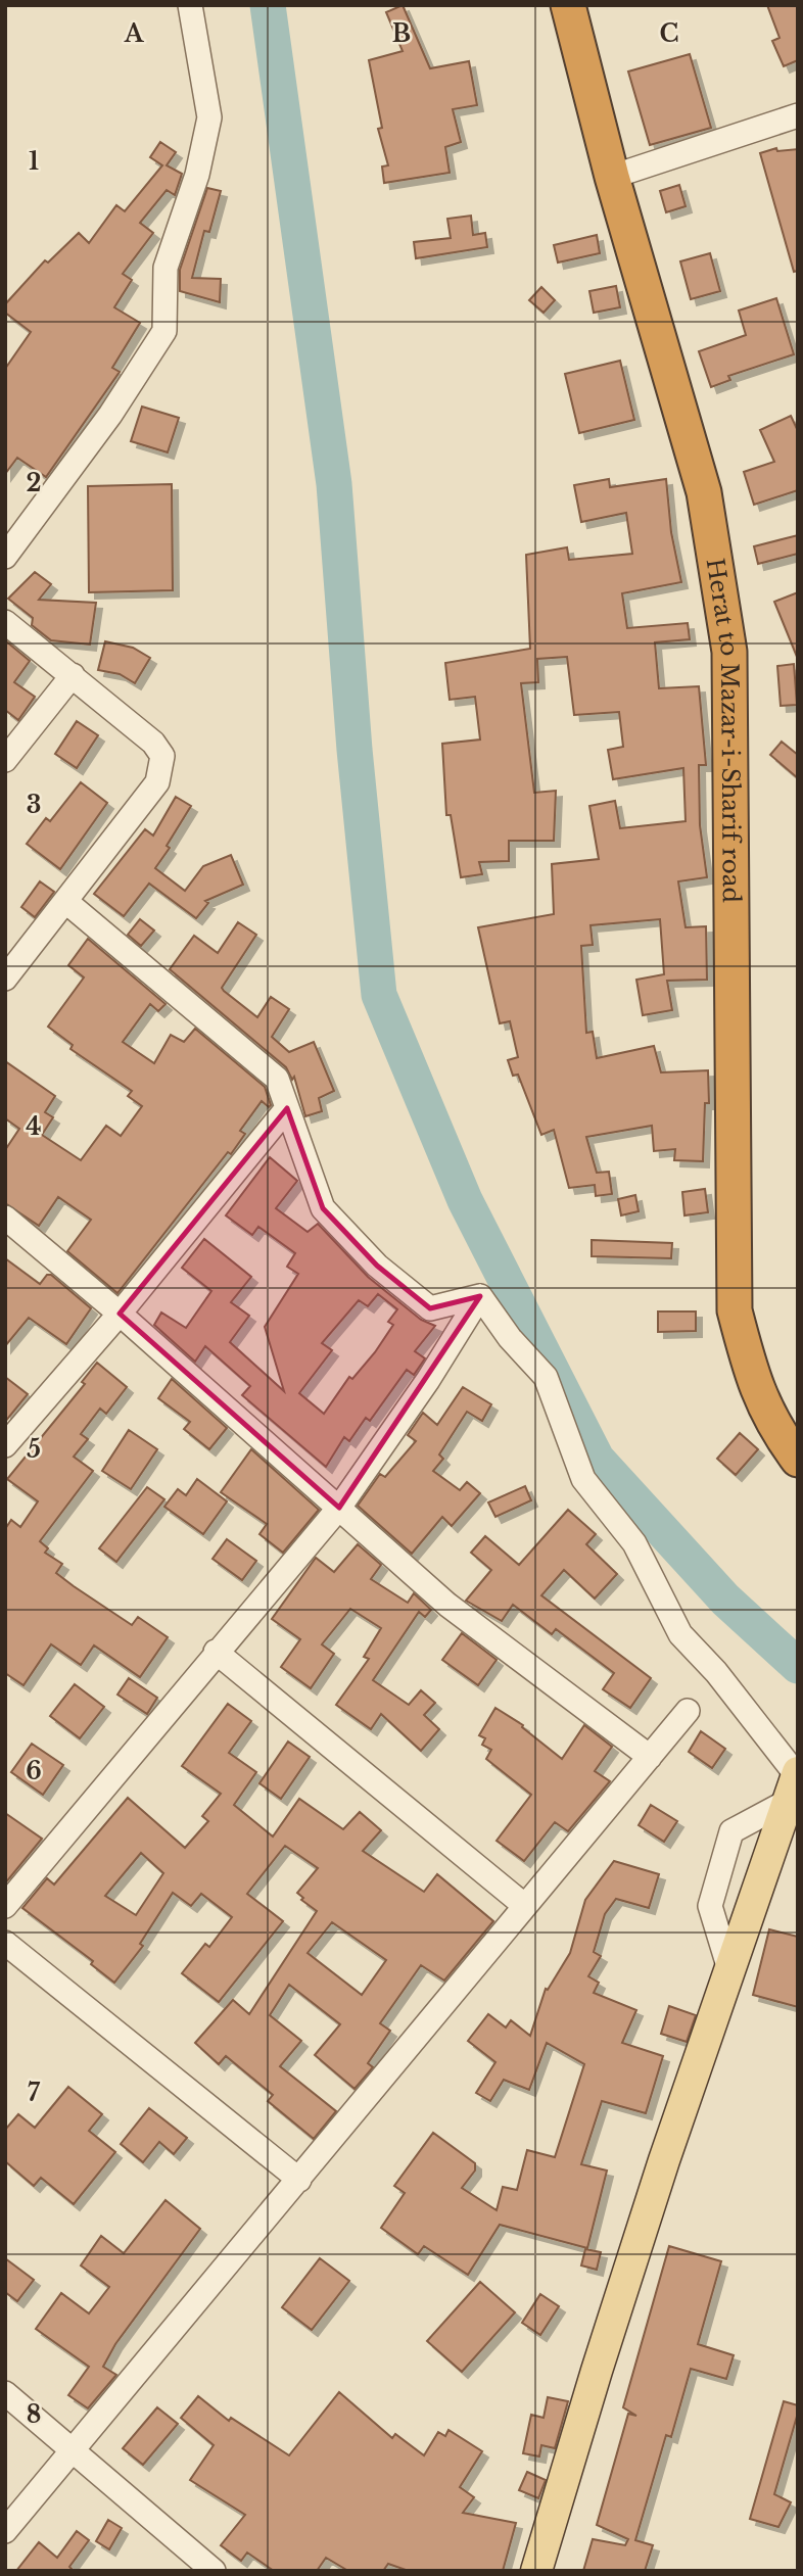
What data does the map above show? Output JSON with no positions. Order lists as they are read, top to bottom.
{
  "streets": {
    "highway": ["Herat to Mazar-i-Sharif road"]
  },
  "grid": {
    "columns": ["A", "B", "C"],
    "rows": [
      "1",
      "2",
      "3",
      "4",
      "5",
      "6",
      "7",
      "8"
    ]
  }
}
